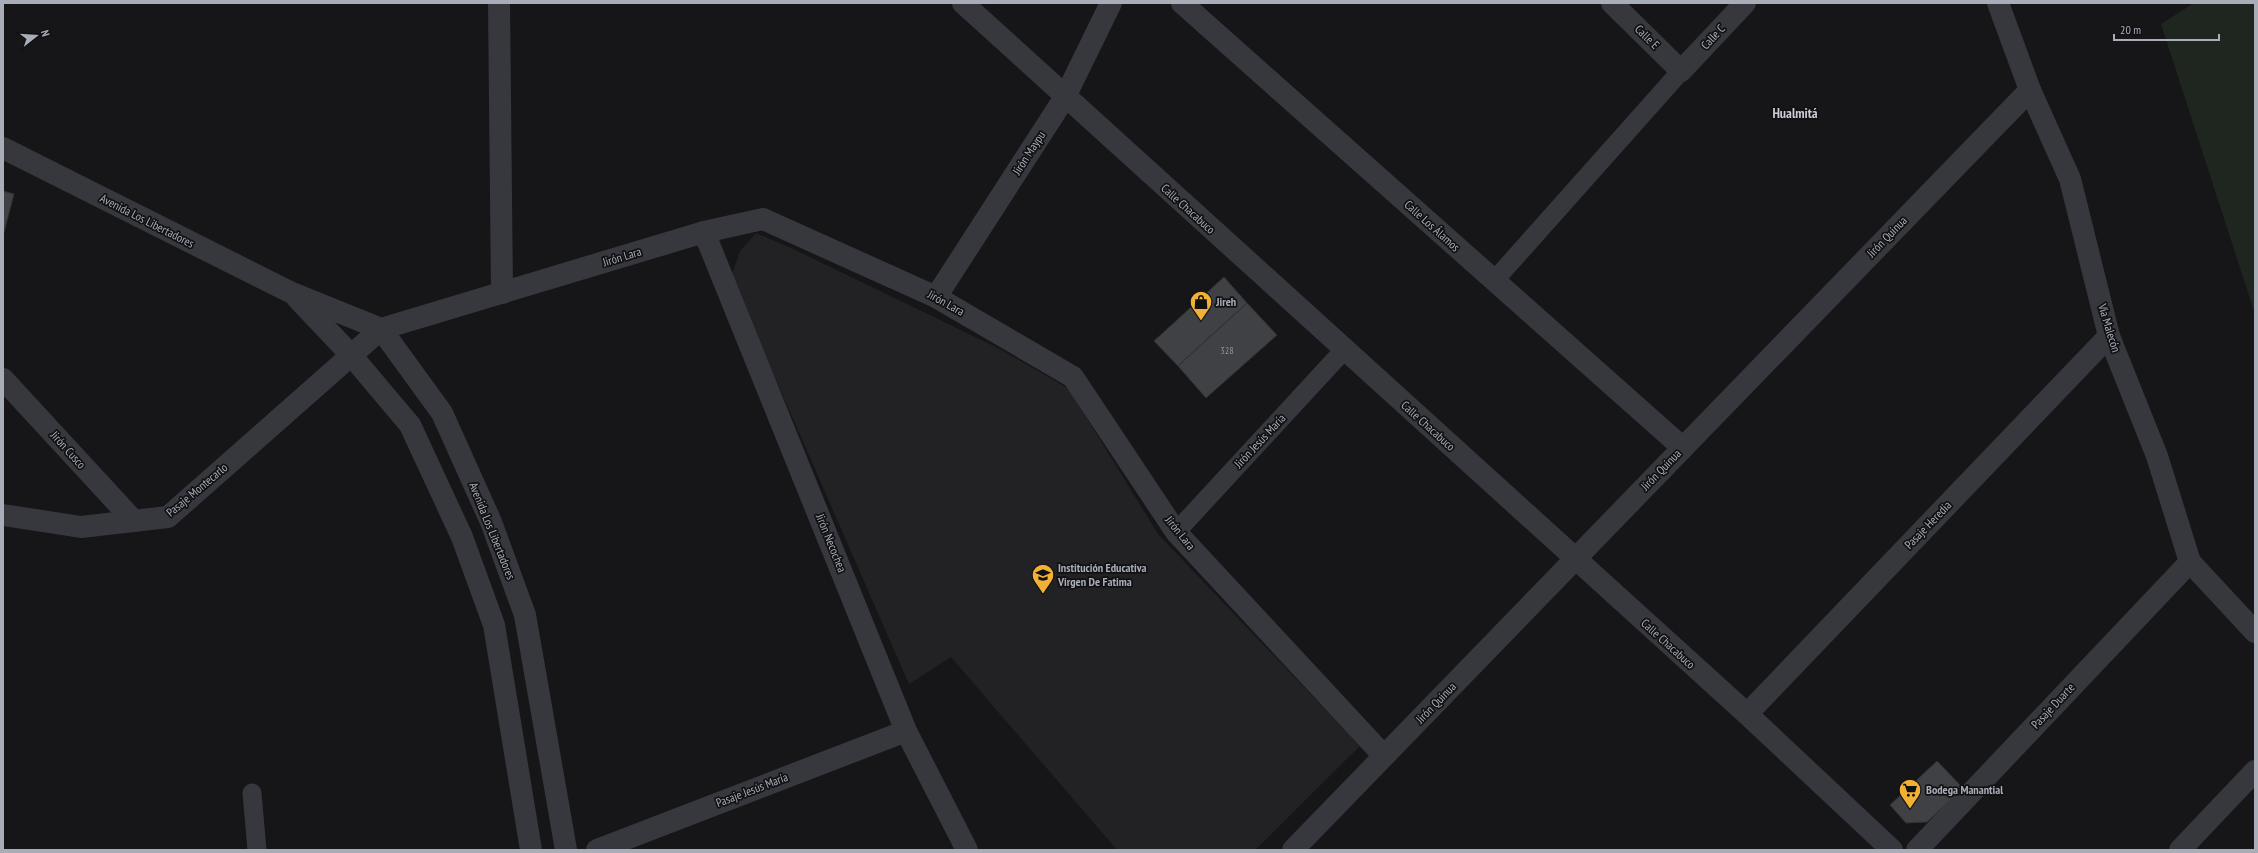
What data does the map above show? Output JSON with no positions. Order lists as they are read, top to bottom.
{
  "streets": {
    "street": [
      "Calle E",
      "Calle C",
      "Jirón Maypu",
      "Calle Chacabuco",
      "Avenida Los Libertadores",
      "Calle Los Álamos",
      "Jirón Quinua",
      "Jirón Lara",
      "Vía Malecón",
      "Jirón Cusco",
      "Pasaje Montecarlo",
      "Pasaje Heredia",
      "Jirón Necochea",
      "Pasaje Duarte",
      "Pasaje Jesús María"
    ],
    "lane": ["Jirón Jesús María"]
  },
  "crossings": [
    ["Calle E", "Calle C"],
    ["Jirón Maypu", "Calle Chacabuco"],
    ["Jirón Maypu", "Jirón Lara"],
    ["Calle Chacabuco", "Jirón Quinua"],
    ["Calle Chacabuco", "Jirón Jesús María"],
    ["Calle Chacabuco", "Pasaje Heredia"],
    ["Avenida Los Libertadores", "Jirón Lara"],
    ["Avenida Los Libertadores", "Pasaje Montecarlo"],
    ["Calle Los Álamos", "Jirón Quinua"],
    ["Jirón Quinua", "Jirón Lara"],
    ["Jirón Quinua", "Vía Malecón"],
    ["Jirón Lara", "Jirón Jesús María"],
    ["Jirón Lara", "Pasaje Montecarlo"],
    ["Jirón Lara", "Jirón Necochea"],
    ["Vía Malecón", "Pasaje Heredia"],
    ["Vía Malecón", "Pasaje Duarte"],
    ["Jirón Cusco", "Pasaje Montecarlo"],
    ["Jirón Necochea", "Pasaje Jesús María"]
  ],
  "districts": ["Hualmitá"],
  "places": {
    "shop": ["Jireh"],
    "school or university": ["Institución Educativa Virgen De Fatima"],
    "supermarket": ["Bodega Manantial"]
  },
  "house_numbers": ["328"],
  "scale_bar": "20 m",
  "north": "right"
}
